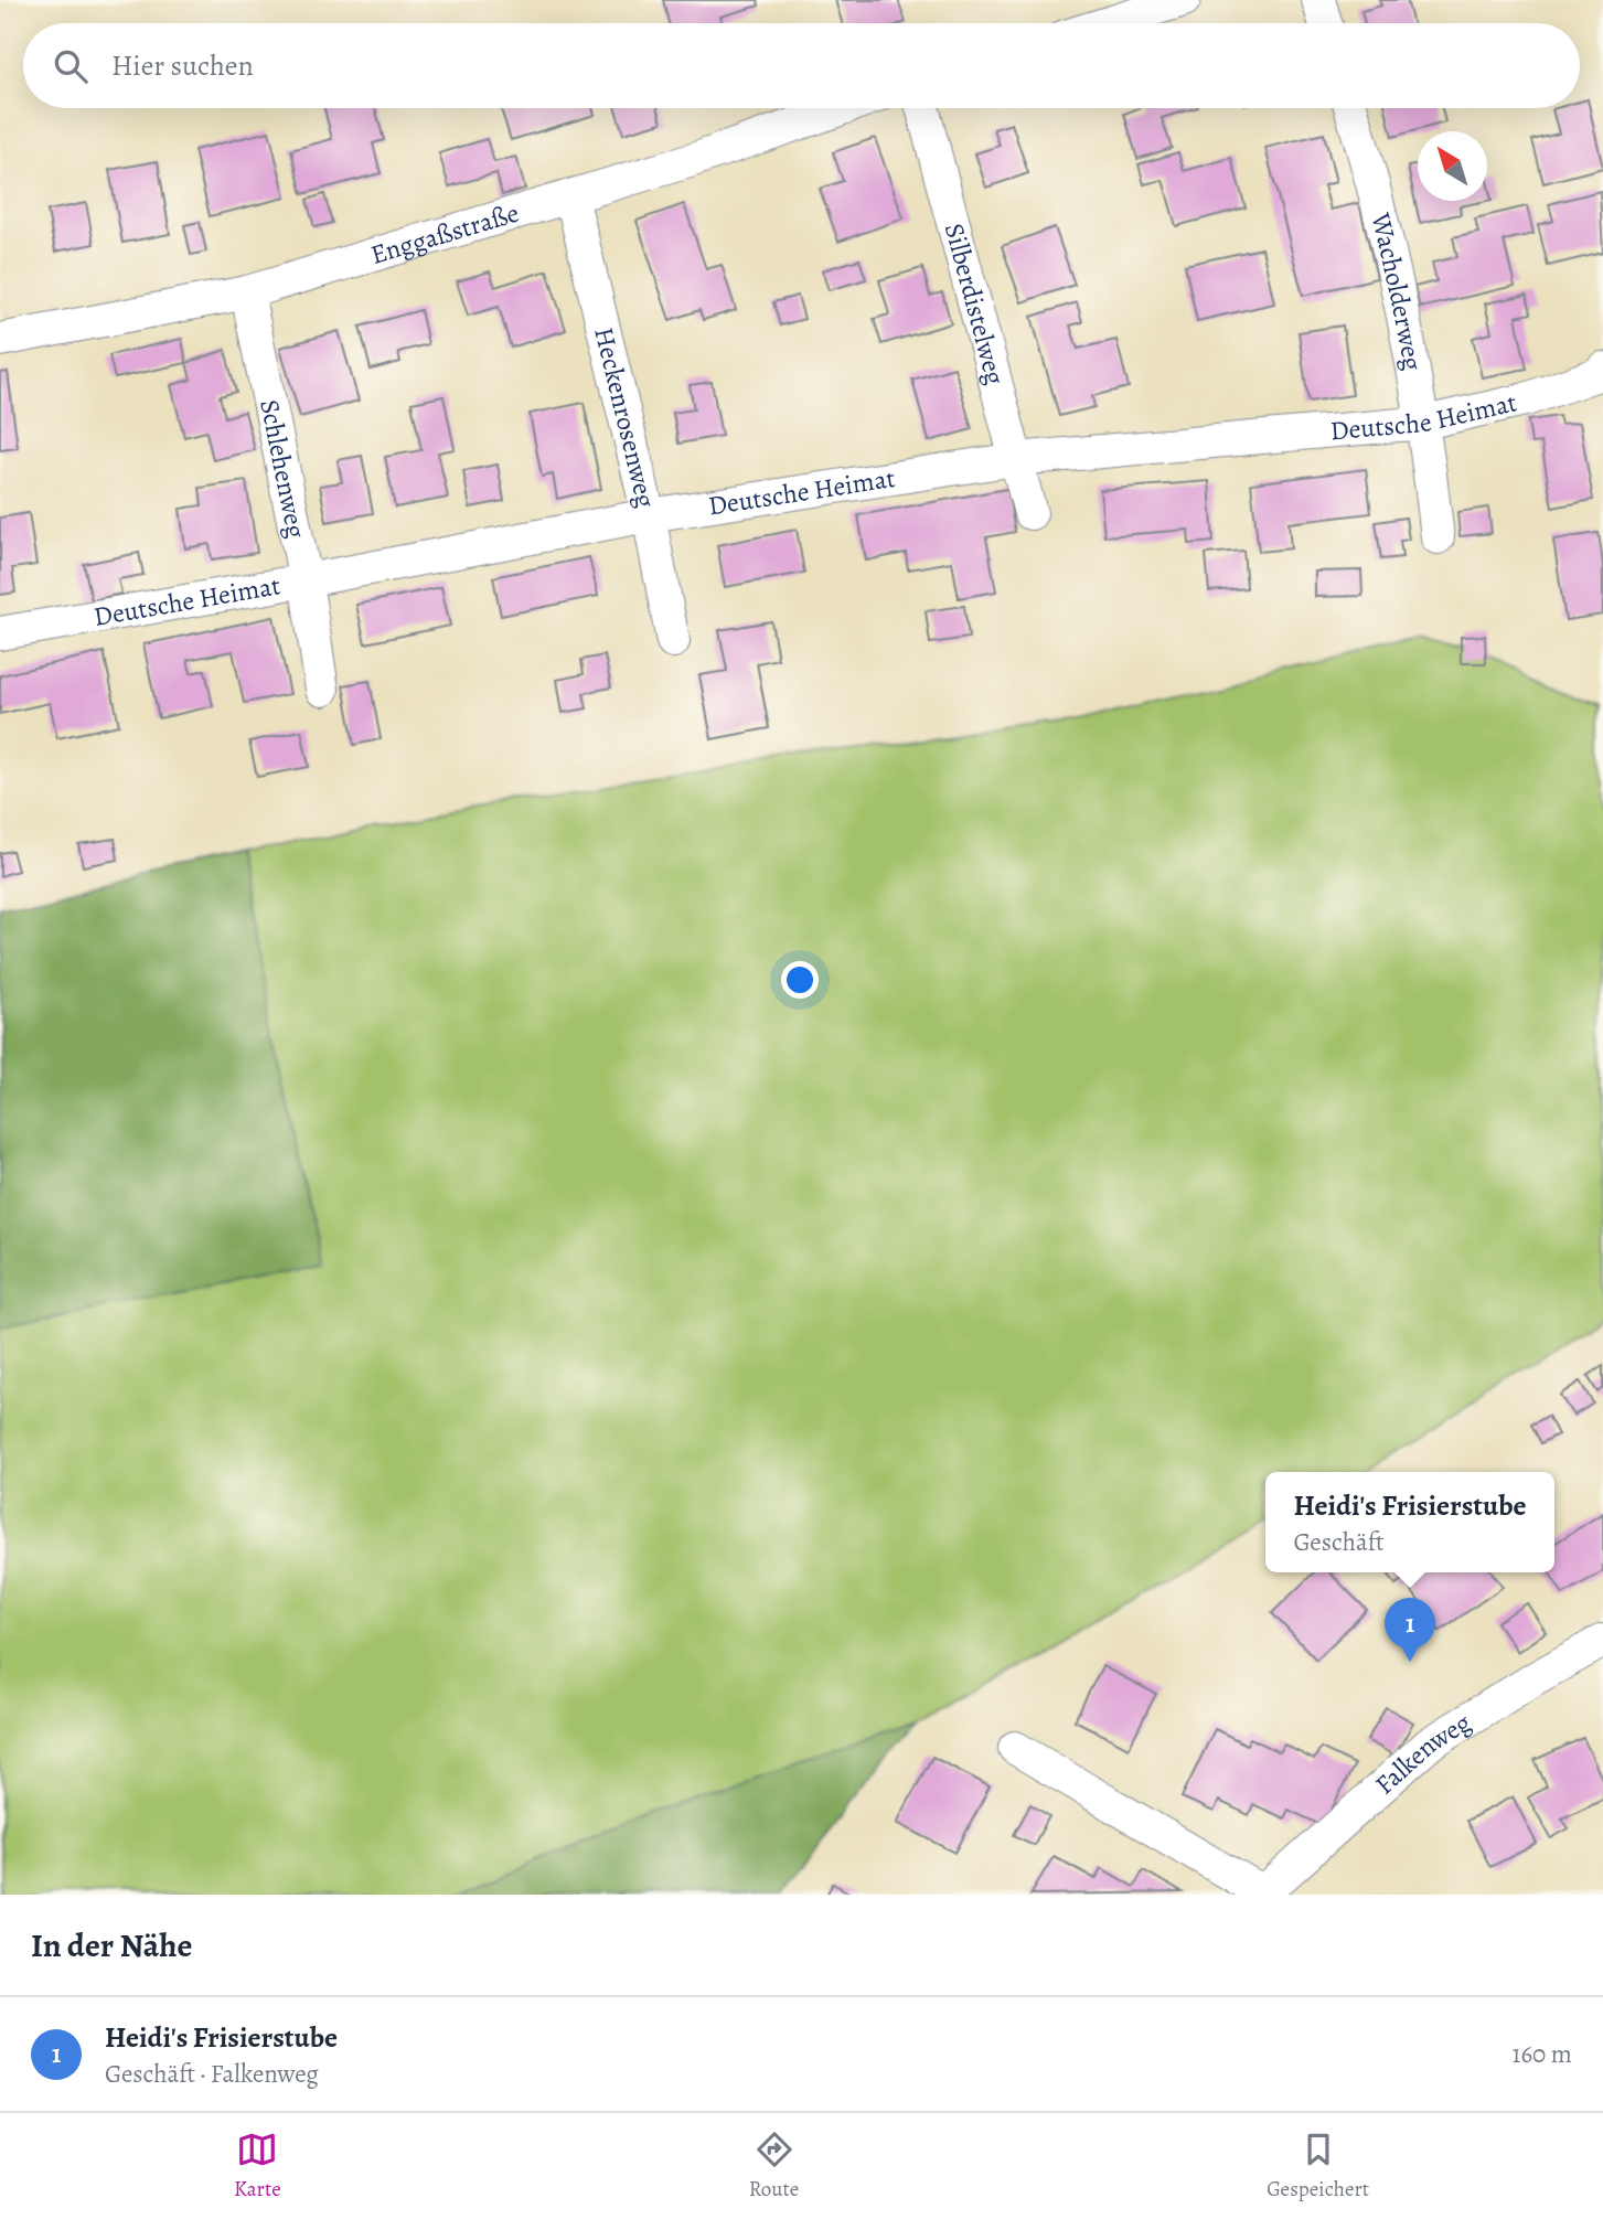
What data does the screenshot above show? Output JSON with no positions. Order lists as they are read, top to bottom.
{
  "streets": {
    "street": [
      "Enggaßstraße",
      "Wacholderweg",
      "Silberdistelweg",
      "Deutsche Heimat",
      "Heckenrosenweg",
      "Schlehenweg",
      "Falkenweg"
    ]
  },
  "crossings": [
    ["Enggaßstraße", "Heckenrosenweg"],
    ["Enggaßstraße", "Schlehenweg"],
    ["Wacholderweg", "Deutsche Heimat"],
    ["Silberdistelweg", "Deutsche Heimat"],
    ["Deutsche Heimat", "Heckenrosenweg"],
    ["Deutsche Heimat", "Schlehenweg"]
  ],
  "north": "top left",
  "page": {
    "search": "Hier suchen",
    "popup": ["Heidi's Frisierstube", "Geschäft"],
    "pins": "1",
    "heading": "In der Nähe",
    "list": [
      {
        "mark": "1",
        "name": "Heidi's Frisierstube",
        "note": "Geschäft · Falkenweg",
        "value": "160 m"
      }
    ],
    "nav": ["Karte", "Route", "Gespeichert"]
  }
}
